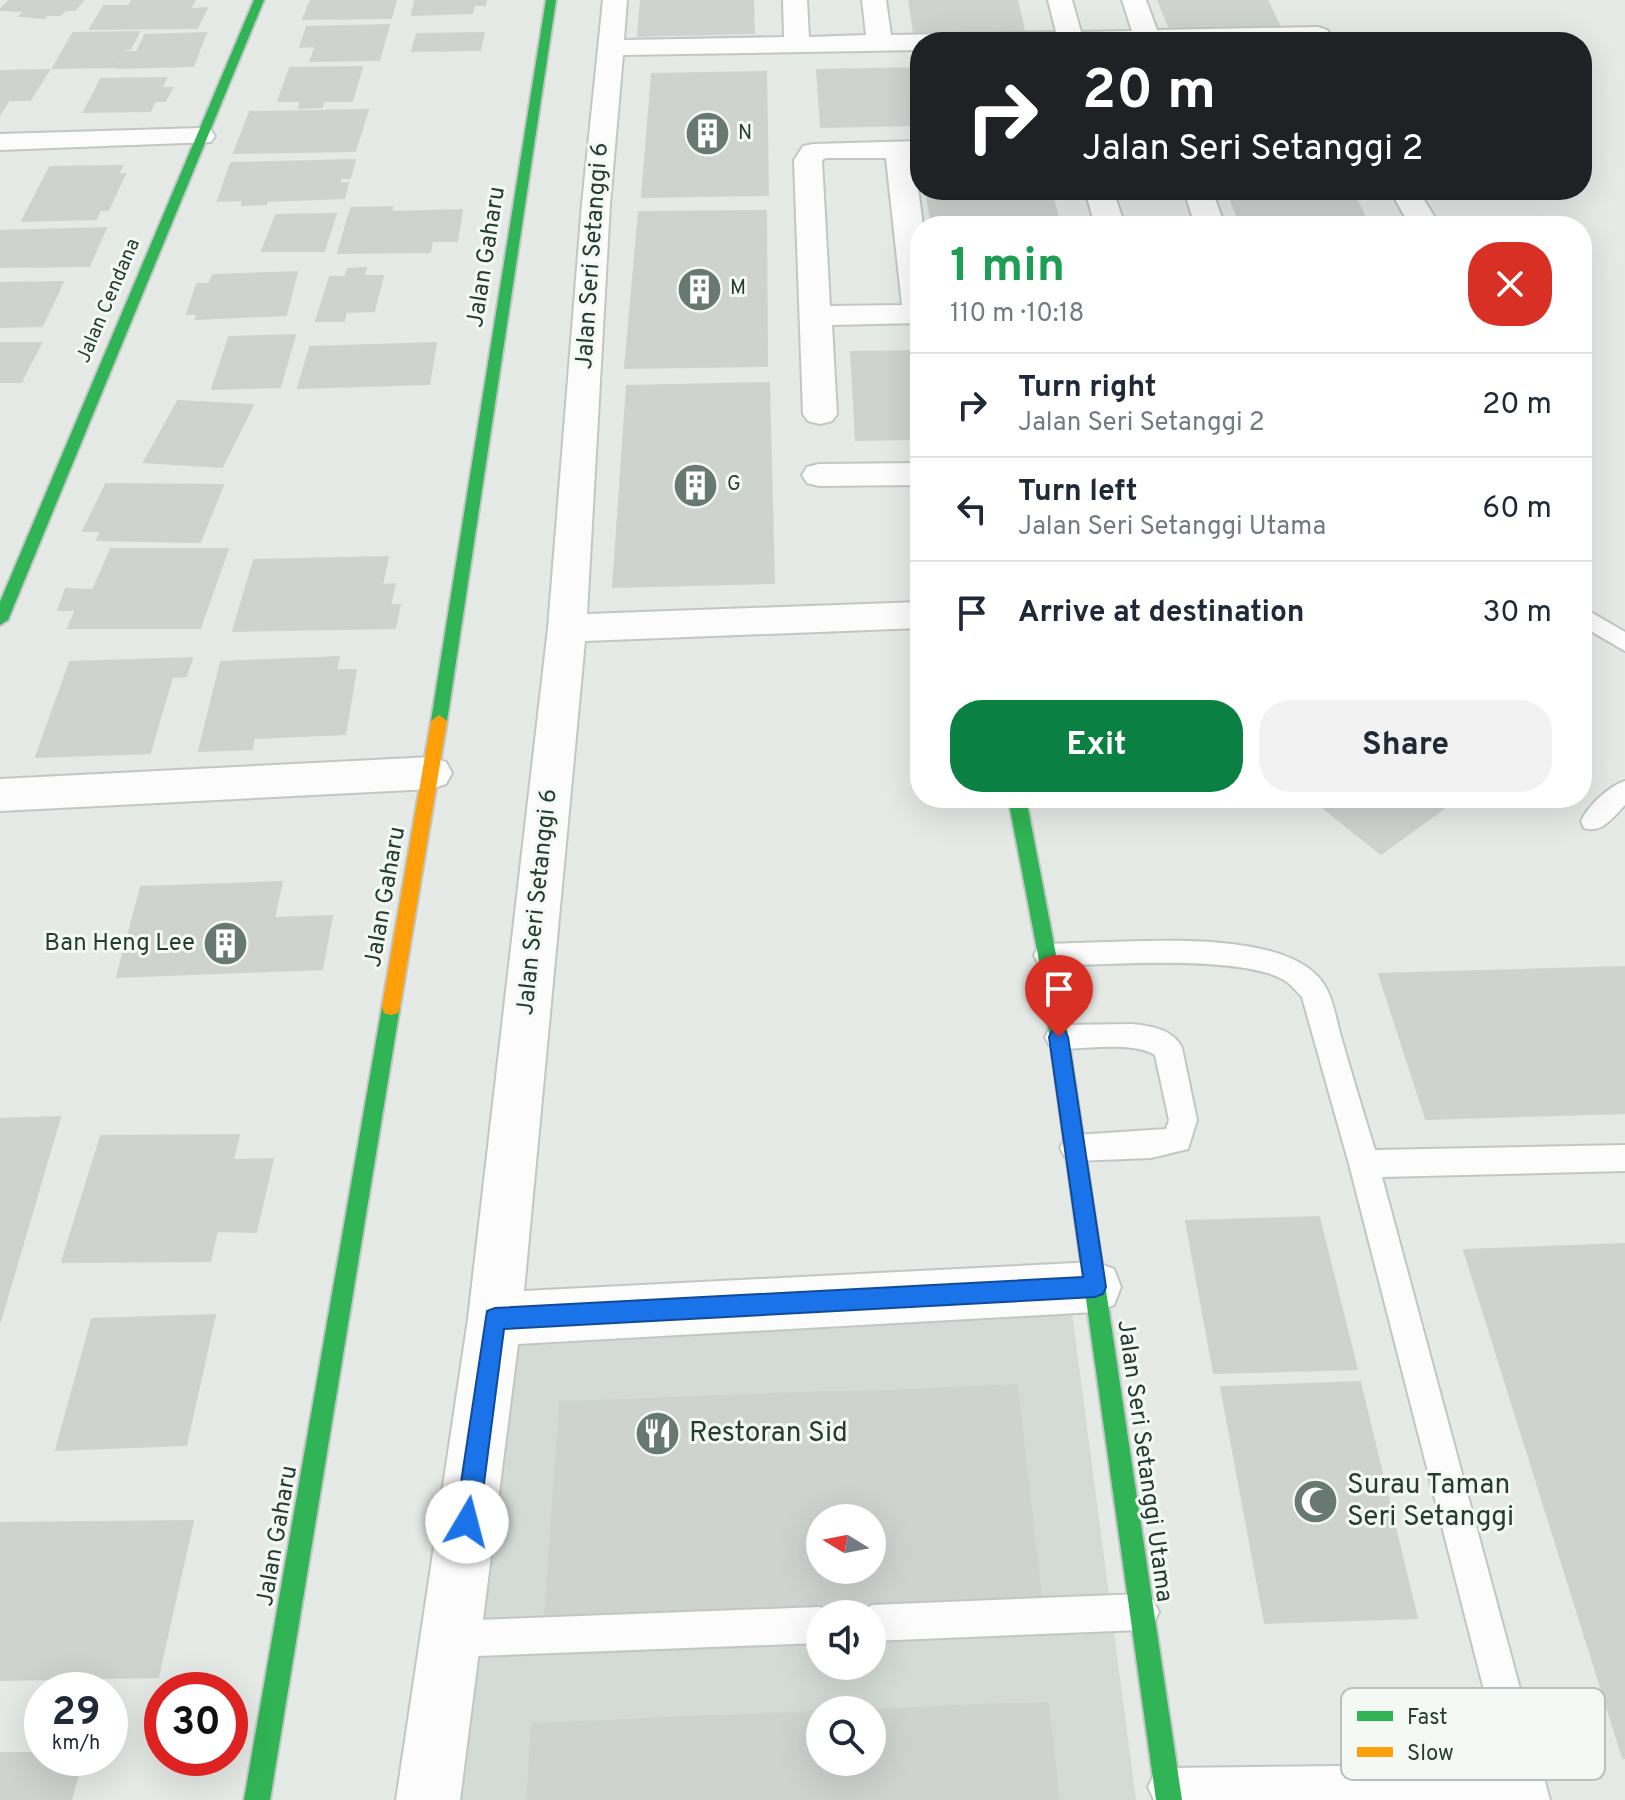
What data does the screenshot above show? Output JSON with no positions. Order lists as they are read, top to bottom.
{
  "streets": {
    "street": [
      "Jalan Seri Setanggi 6",
      "Jalan Gaharu",
      "Jalan Cendana",
      "Jalan Seri Setanggi Utama"
    ]
  },
  "places": {
    "building": [
      "N",
      "M",
      "G",
      "Ban Heng Lee"
    ],
    "restaurant": ["Restoran Sid"],
    "mosque": ["Surau Taman Seri Setanggi"]
  },
  "legend": ["Fast", "Slow"],
  "north": "left",
  "page": {
    "turn": ["20 m", "Jalan Seri Setanggi 2"],
    "heading": ["1 min", "110 m · 10:18"],
    "list": [
      {
        "name": "Turn right",
        "note": "Jalan Seri Setanggi 2",
        "value": "20 m"
      },
      {
        "name": "Turn left",
        "note": "Jalan Seri Setanggi Utama",
        "value": "60 m"
      },
      {
        "name": "Arrive at destination",
        "value": "30 m"
      }
    ],
    "buttons": ["Exit", "Share"],
    "speed": "29 km/h",
    "limit": "30"
  }
}
